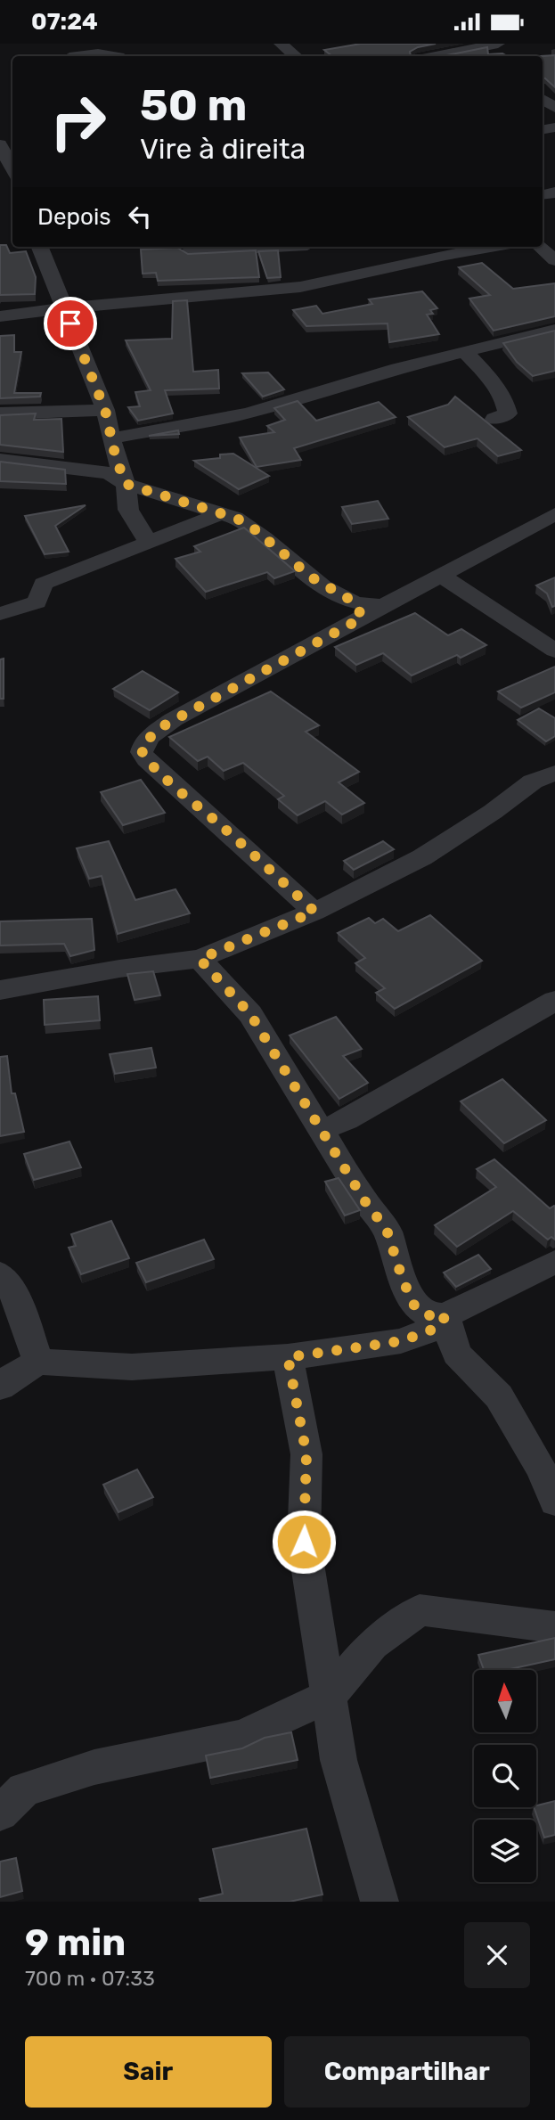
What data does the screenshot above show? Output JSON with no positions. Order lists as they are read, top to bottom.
{
  "north": "top",
  "page": {
    "status": "07:24",
    "turn": ["50 m", "Vire à direita"],
    "then": "Depois",
    "heading": ["9 min", "700 m · 07:33"],
    "buttons": ["Sair", "Compartilhar"]
  }
}
